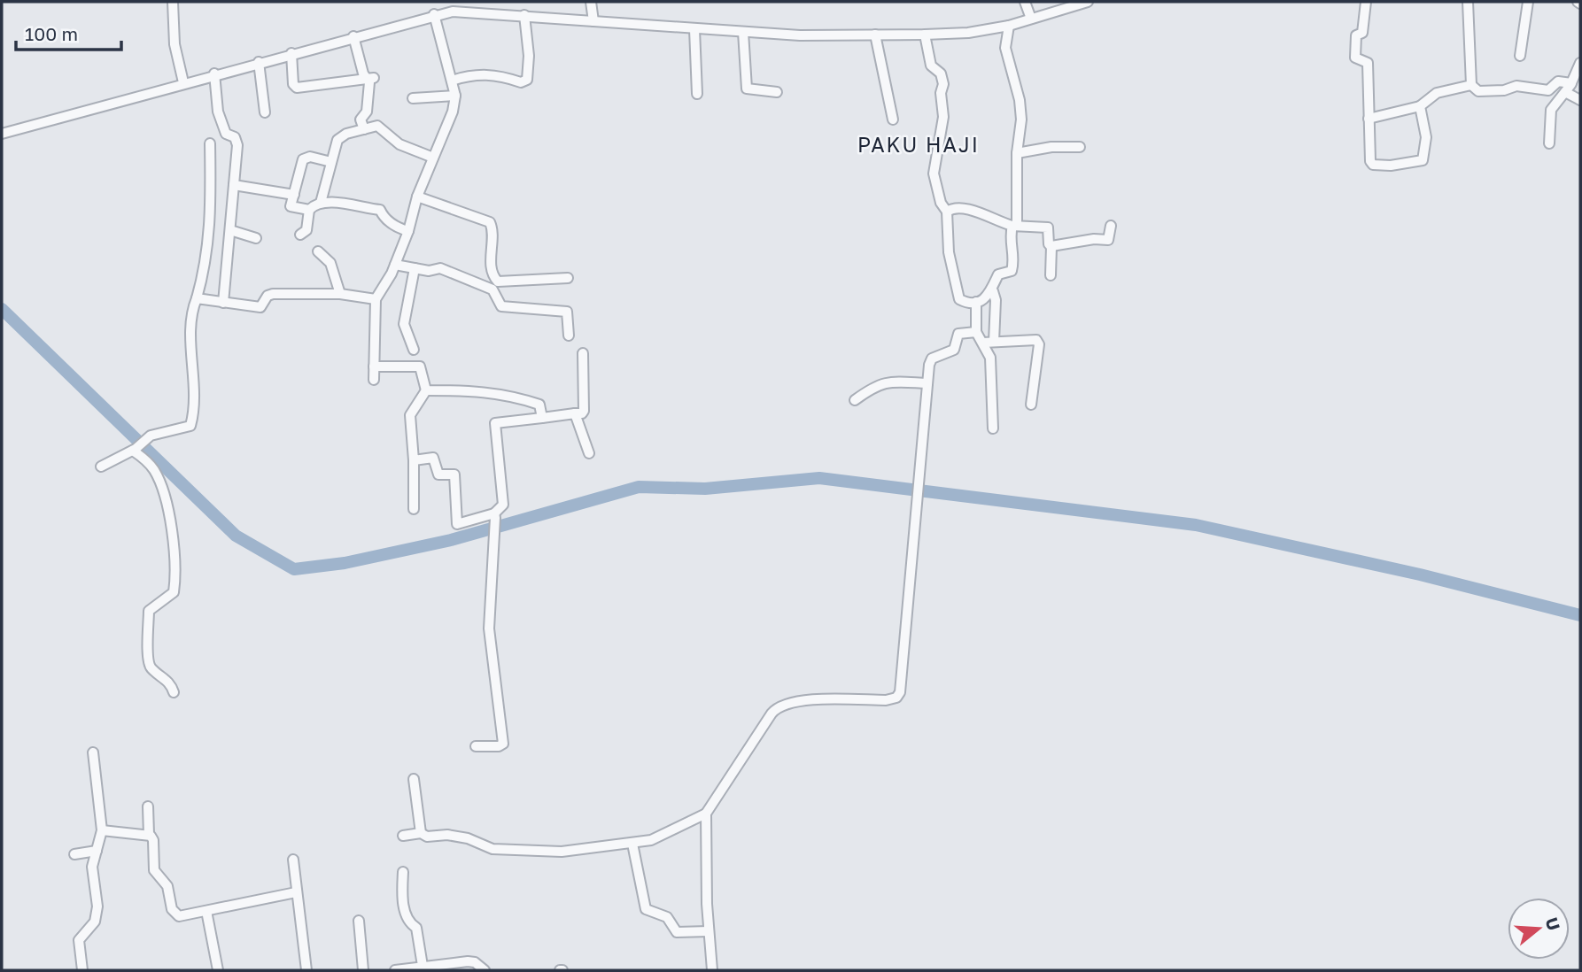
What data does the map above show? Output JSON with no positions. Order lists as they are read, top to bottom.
{
  "districts": ["PAKU HAJI"],
  "scale_bar": "100 m",
  "north": "right"
}
